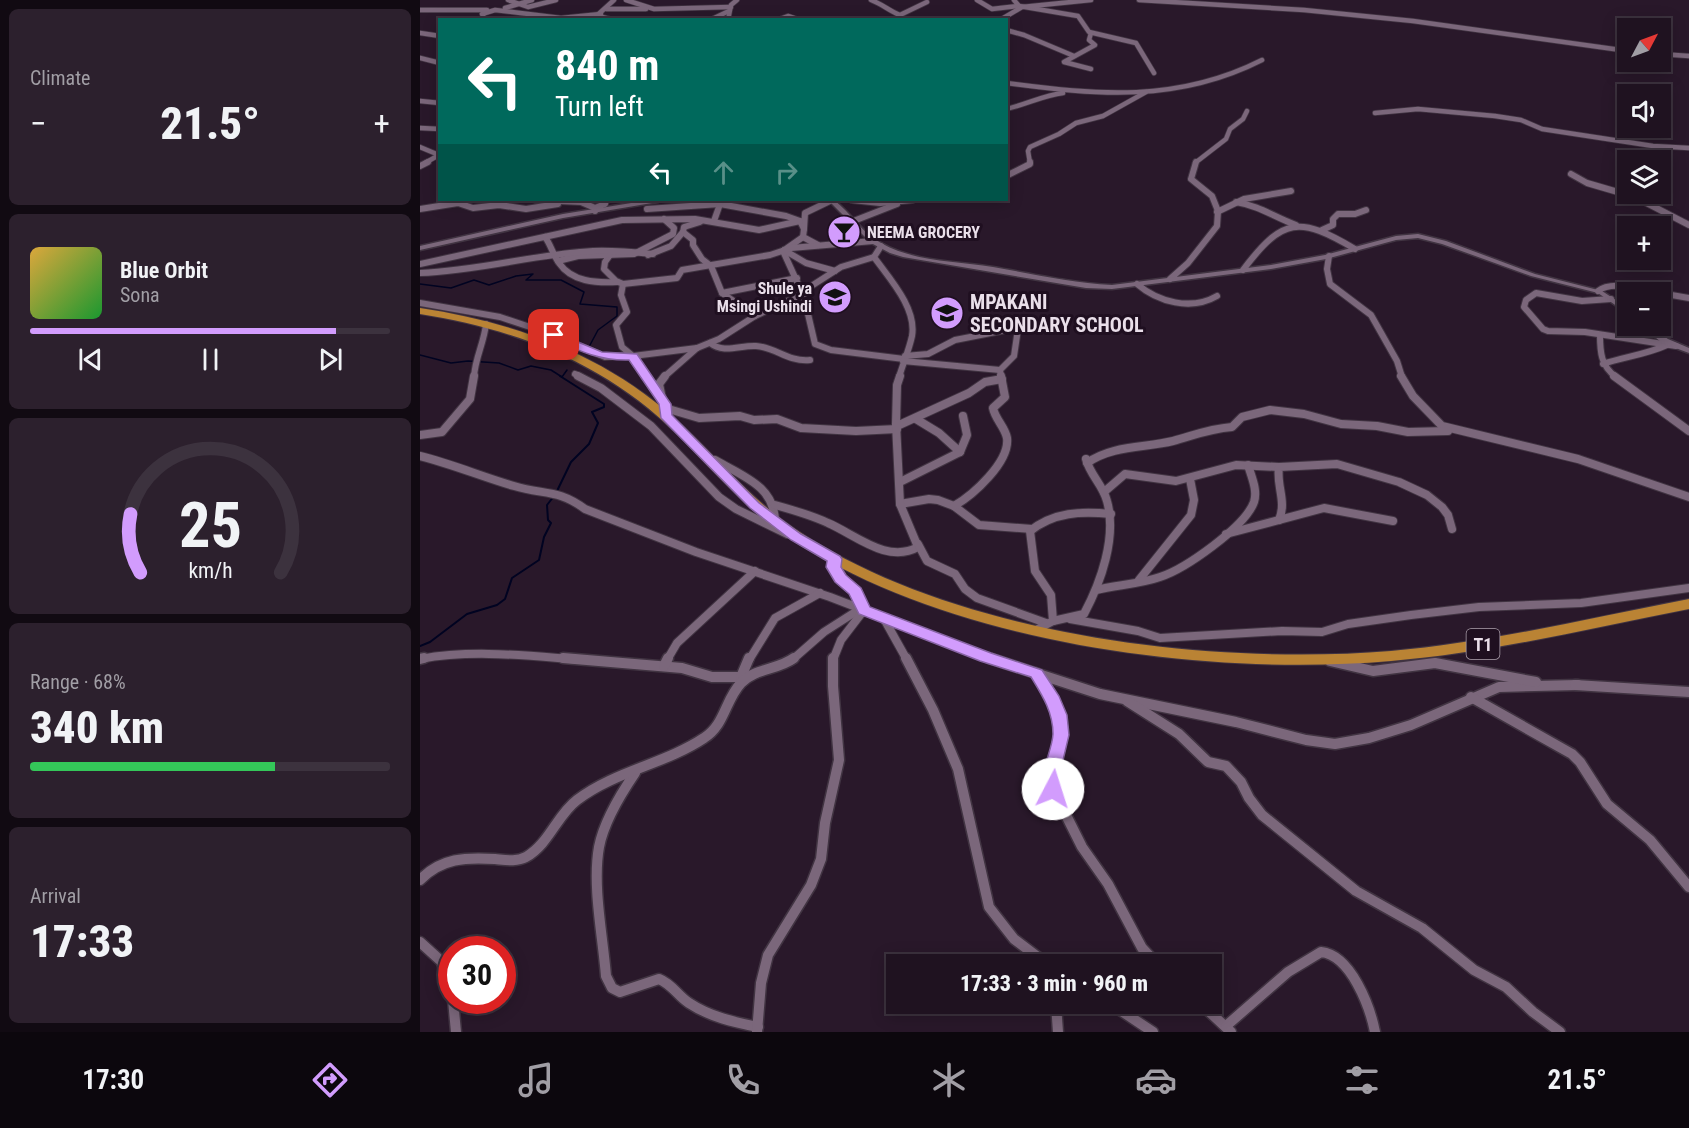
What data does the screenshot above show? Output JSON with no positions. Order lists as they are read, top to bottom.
{
  "streets": {
    "highway": ["T1"]
  },
  "places": {
    "bar": ["NEEMA GROCERY"],
    "school or university": ["Shule ya Msingi Ushindi", "MPAKANI SECONDARY SCHOOL"]
  },
  "north": "top right",
  "page": {
    "tile": [
      "Climate",
      ["Range · 68%", "340 km"],
      ["Arrival", "17:33"]
    ],
    "map_buttons": ["+", "−"],
    "turn": ["840 m", "Turn left"],
    "heat": ["−", "21.5°", "+"],
    "song": ["Blue Orbit", "Sona"],
    "limit": "30",
    "trip": "17:33 · 3 min · 960 m",
    "tabs": ["17:30", "21.5°"],
    "gauge": ["25", "km/h"]
  }
}
